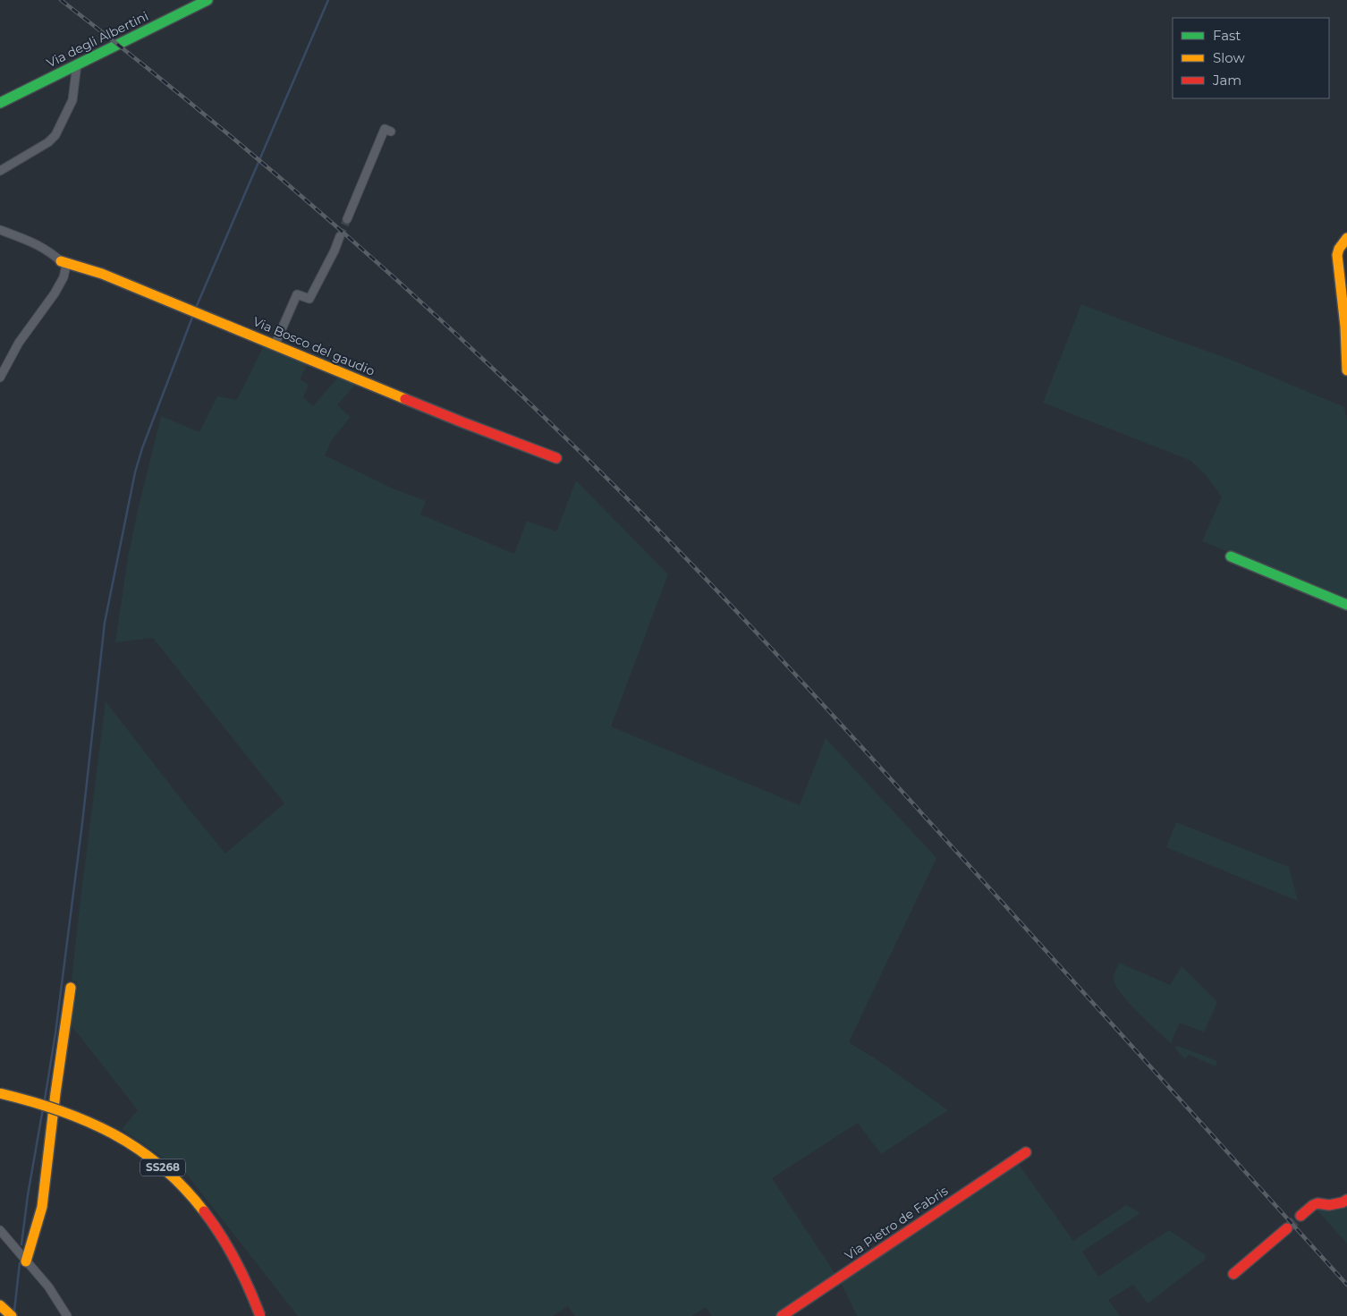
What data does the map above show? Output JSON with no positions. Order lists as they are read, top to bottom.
{
  "streets": {
    "main road": [
      "Via degli Albertini",
      "Via Bosco del gaudio",
      "SS268",
      "Via Pietro de Fabris"
    ]
  },
  "legend": ["Fast", "Slow", "Jam"]
}
